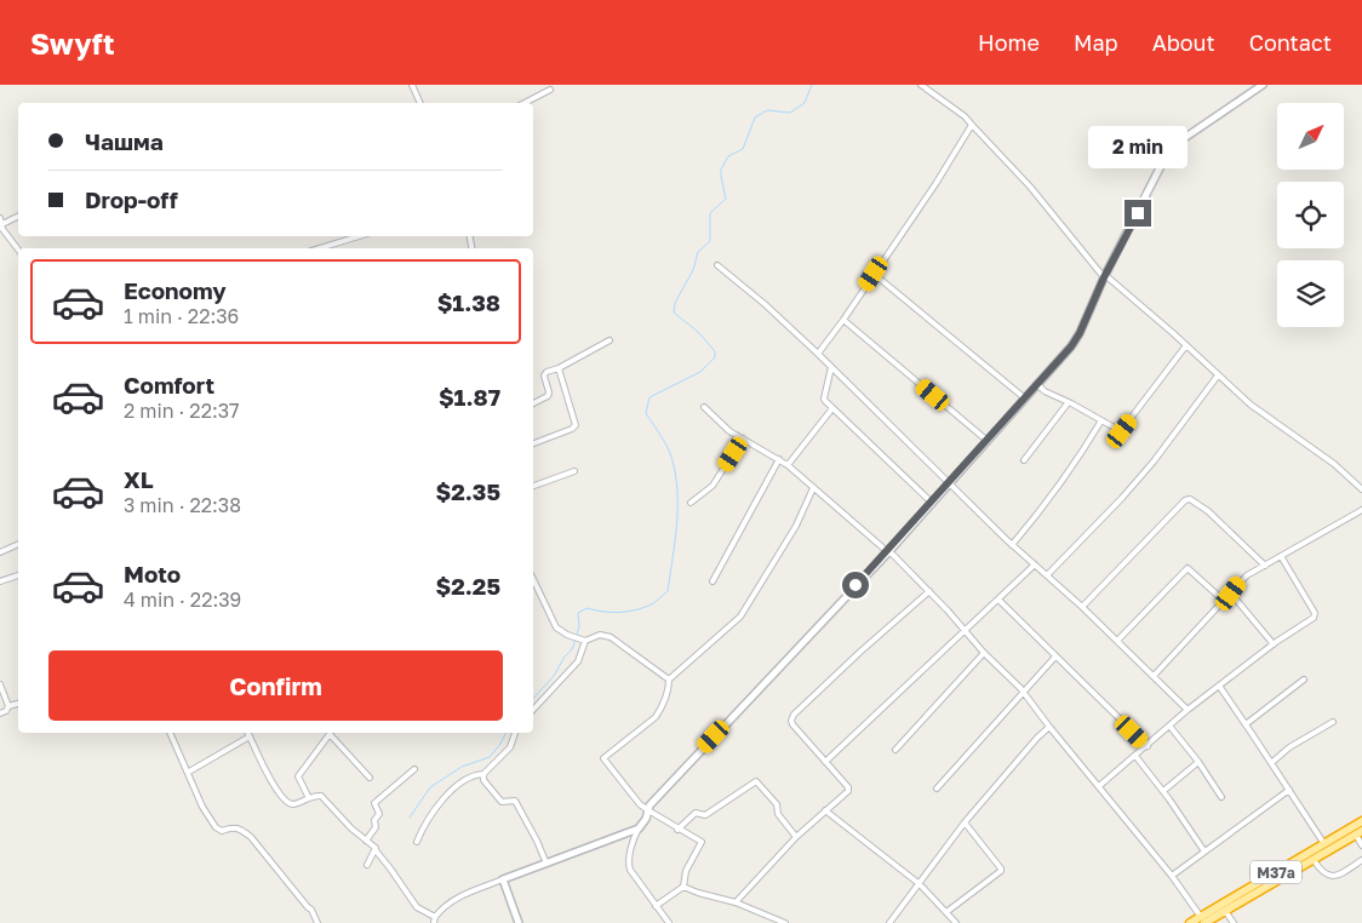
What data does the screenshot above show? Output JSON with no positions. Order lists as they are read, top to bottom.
{
  "streets": {
    "highway": ["M37a"]
  },
  "north": "top right",
  "page": {
    "header": "Swyft",
    "nav": [
      "Home",
      "Map",
      "About",
      "Contact"
    ],
    "banner": ["Чашма", "Drop-off"],
    "bubble": "2 min",
    "list": [
      {
        "name": "Economy",
        "note": "1 min · 22:36",
        "value": "$1.38"
      },
      {
        "name": "Comfort",
        "note": "2 min · 22:37",
        "value": "$1.87"
      },
      {
        "name": "XL",
        "note": "3 min · 22:38",
        "value": "$2.35"
      },
      {
        "name": "Moto",
        "note": "4 min · 22:39",
        "value": "$2.25"
      }
    ],
    "buttons": "Confirm"
  }
}
